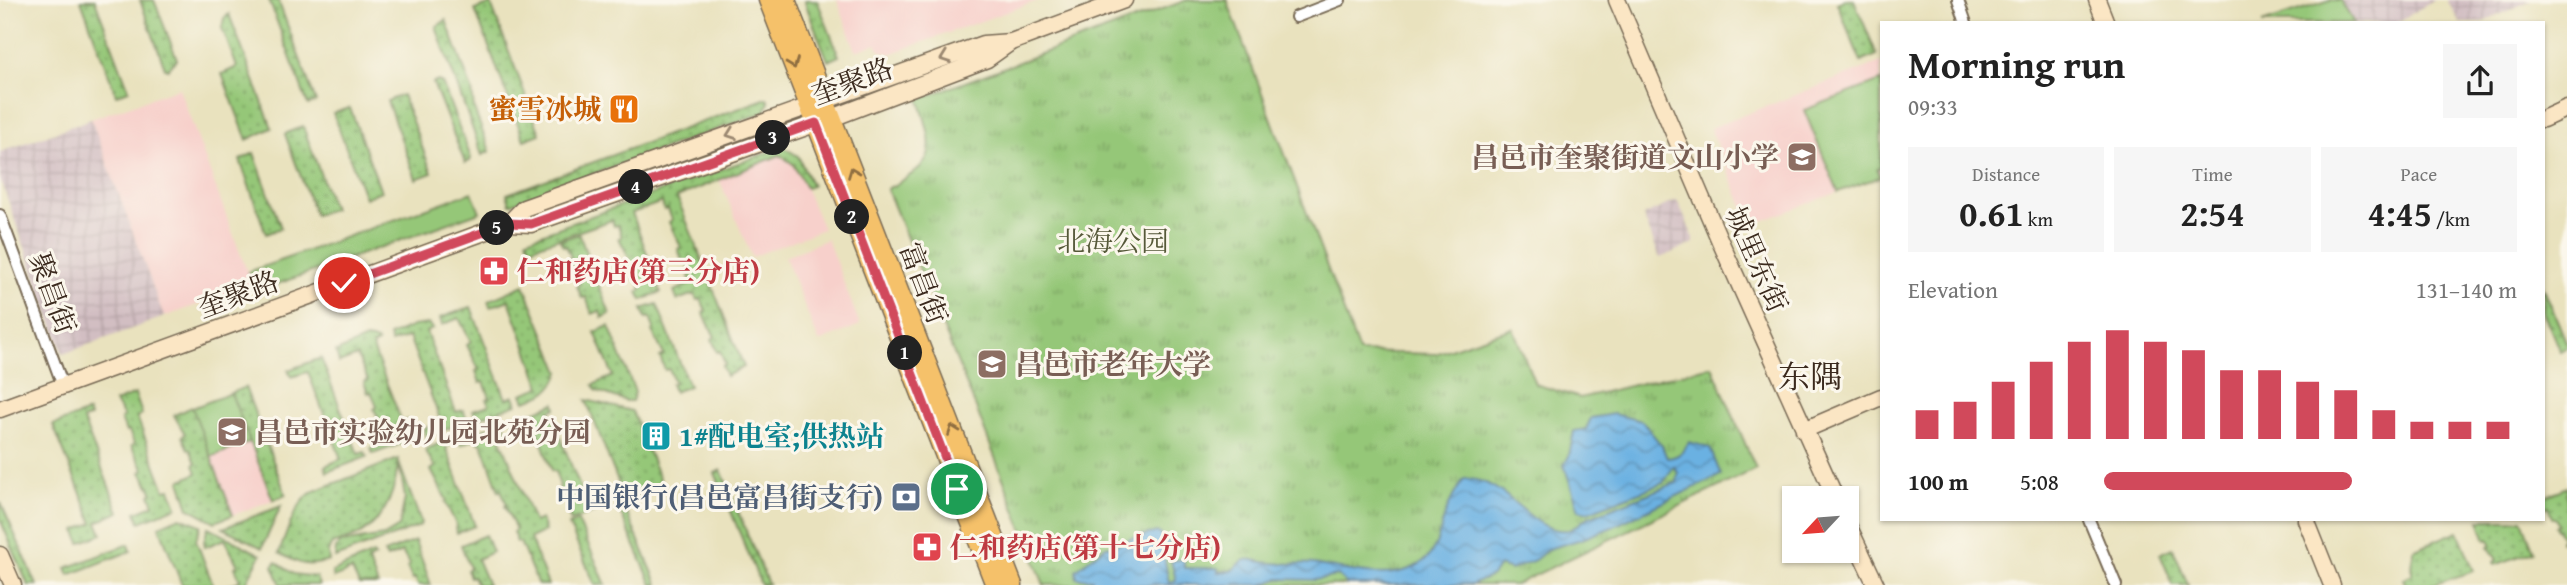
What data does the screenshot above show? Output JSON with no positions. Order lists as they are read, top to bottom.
{
  "streets": {
    "main road": ["富昌街"],
    "street": ["奎聚路", "城里东街", "聚昌街"]
  },
  "crossings": [
    ["奎聚路", "富昌街"],
    ["奎聚路", "聚昌街"]
  ],
  "districts": ["东隅"],
  "parks": ["北海公园"],
  "places": {
    "restaurant": ["蜜雪冰城"],
    "school or university": ["昌邑市奎聚街道文山小学", "昌邑市老年大学", "昌邑市实验幼儿园北苑分园"],
    "pharmacy": ["仁和药店(第三分店)", "仁和药店(第十七分店)"],
    "building": ["1#配电室;供热站"],
    "bank": ["中国银行(昌邑富昌街支行)"]
  },
  "north": "bottom left",
  "page": {
    "heading": ["Morning run", "09:33"],
    "pins": [
      "3",
      "4",
      "2",
      "5",
      "1"
    ],
    "stats": [
      ["Distance", "0.61 km"],
      ["Time", "2:54"],
      ["Pace", "4:45 /km"]
    ],
    "chart": ["Elevation", "131–140 m"],
    "list": [
      {
        "name": "100 m",
        "note": "5:08"
      }
    ]
  }
}
